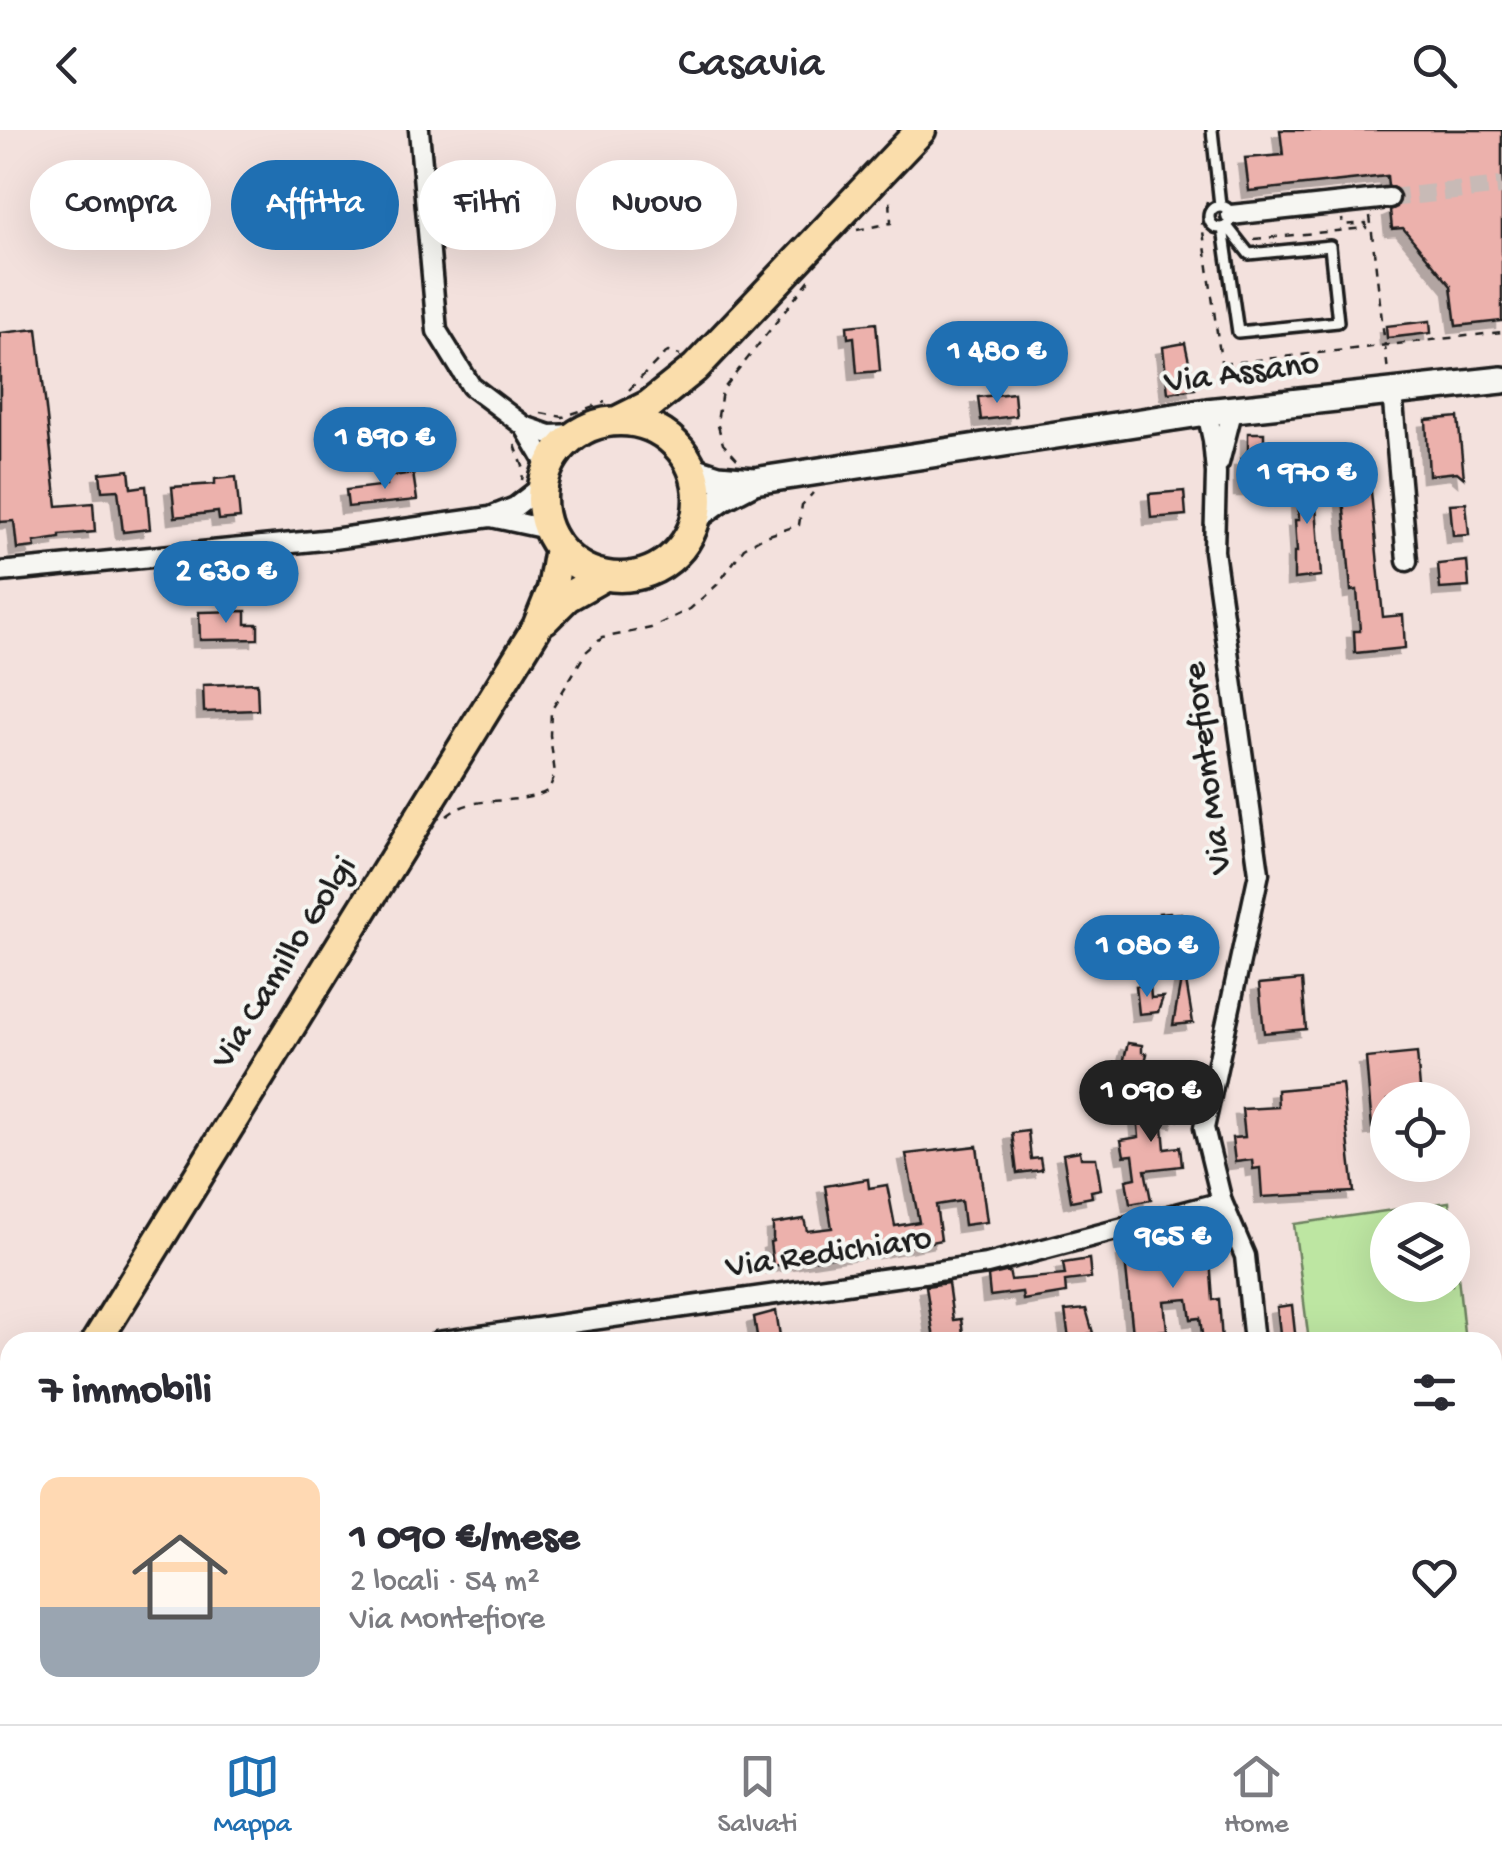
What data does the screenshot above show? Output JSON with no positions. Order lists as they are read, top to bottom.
{
  "streets": {
    "main road": ["Via Assano", "Via Camillo Golgi"],
    "street": ["Via Montefiore", "Via Redichiaro"]
  },
  "crossings": [
    ["Via Assano", "Via Montefiore"],
    ["Via Assano", "Via Camillo Golgi"],
    ["Via Montefiore", "Via Redichiaro"]
  ],
  "page": {
    "header": "Casavia",
    "chip": [
      "Compra",
      "Affitta",
      "Filtri",
      "Nuovo"
    ],
    "price": [
      "1 480 €",
      "1 890 €",
      "1 970 €",
      "2 630 €",
      "1 080 €",
      "1 090 €",
      "965 €"
    ],
    "heading": "7 immobili",
    "list": [
      {
        "name": "1 090 €/mese",
        "note": "2 locali · 54 m² · Via Montefiore"
      }
    ],
    "tabs": ["Mappa", "Salvati", "Home"]
  }
}
